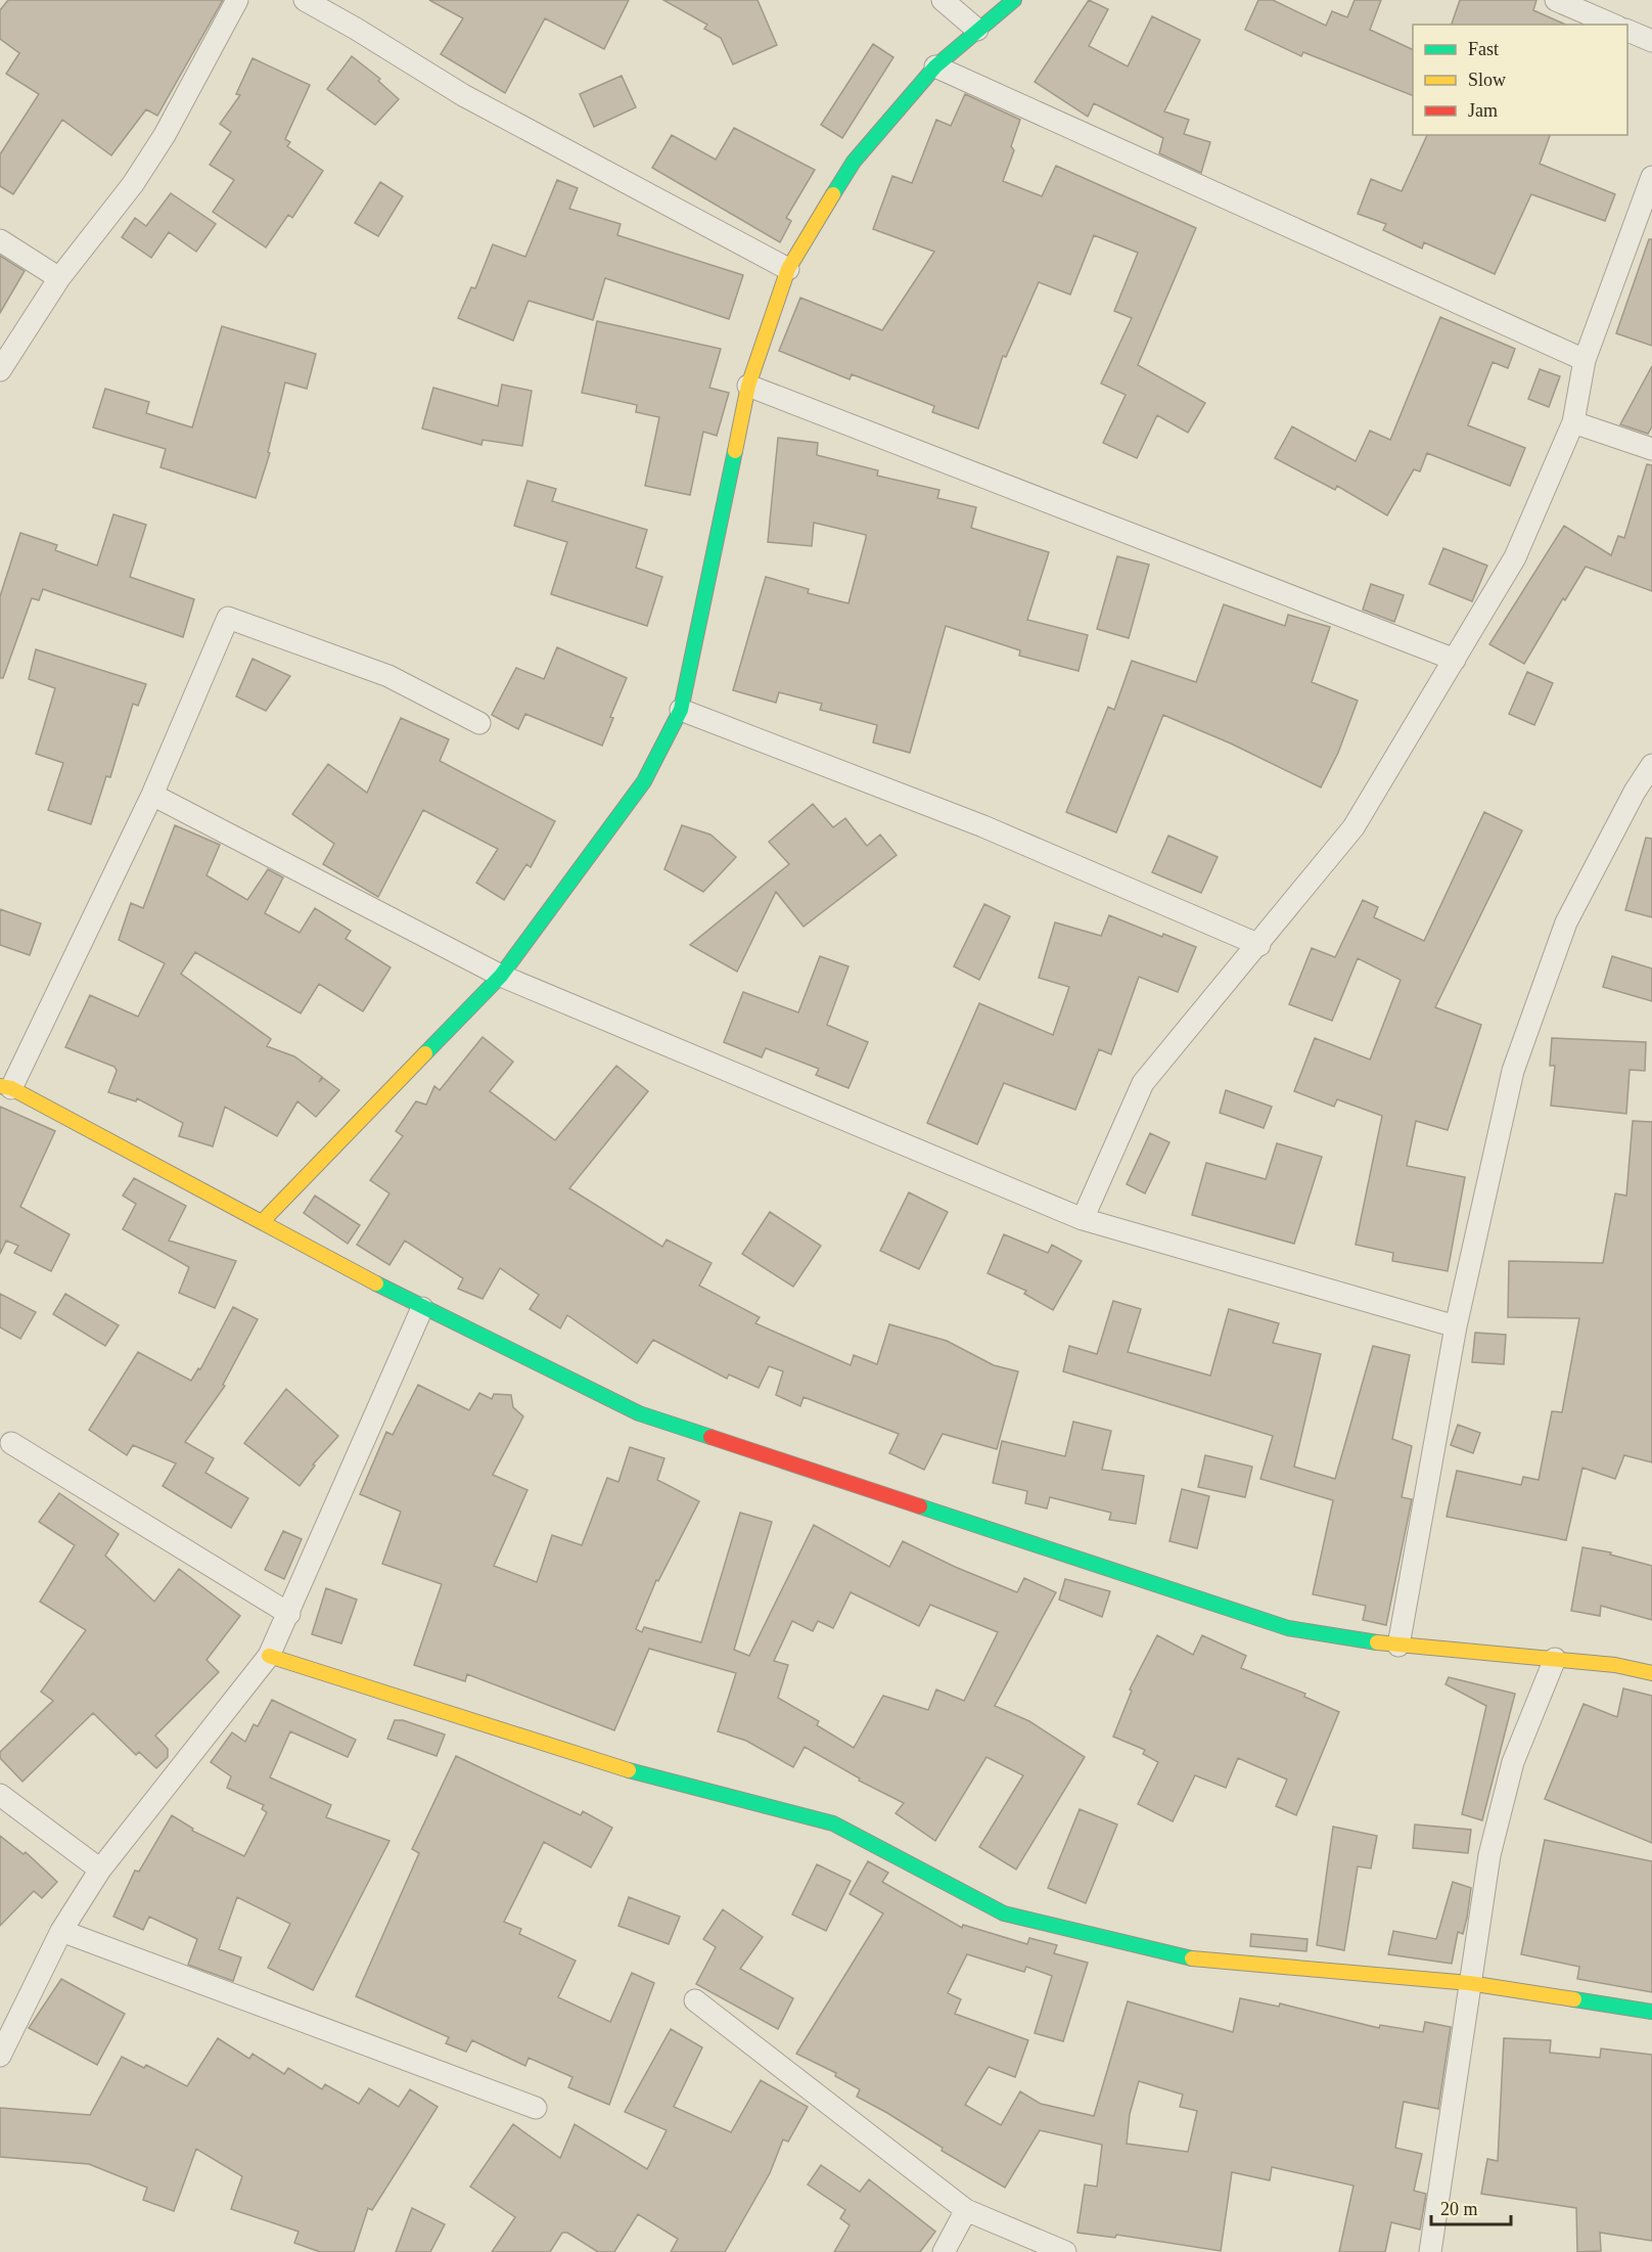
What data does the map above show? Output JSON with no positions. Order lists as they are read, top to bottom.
{
  "legend": ["Fast", "Slow", "Jam"],
  "scale_bar": "20 m"
}
